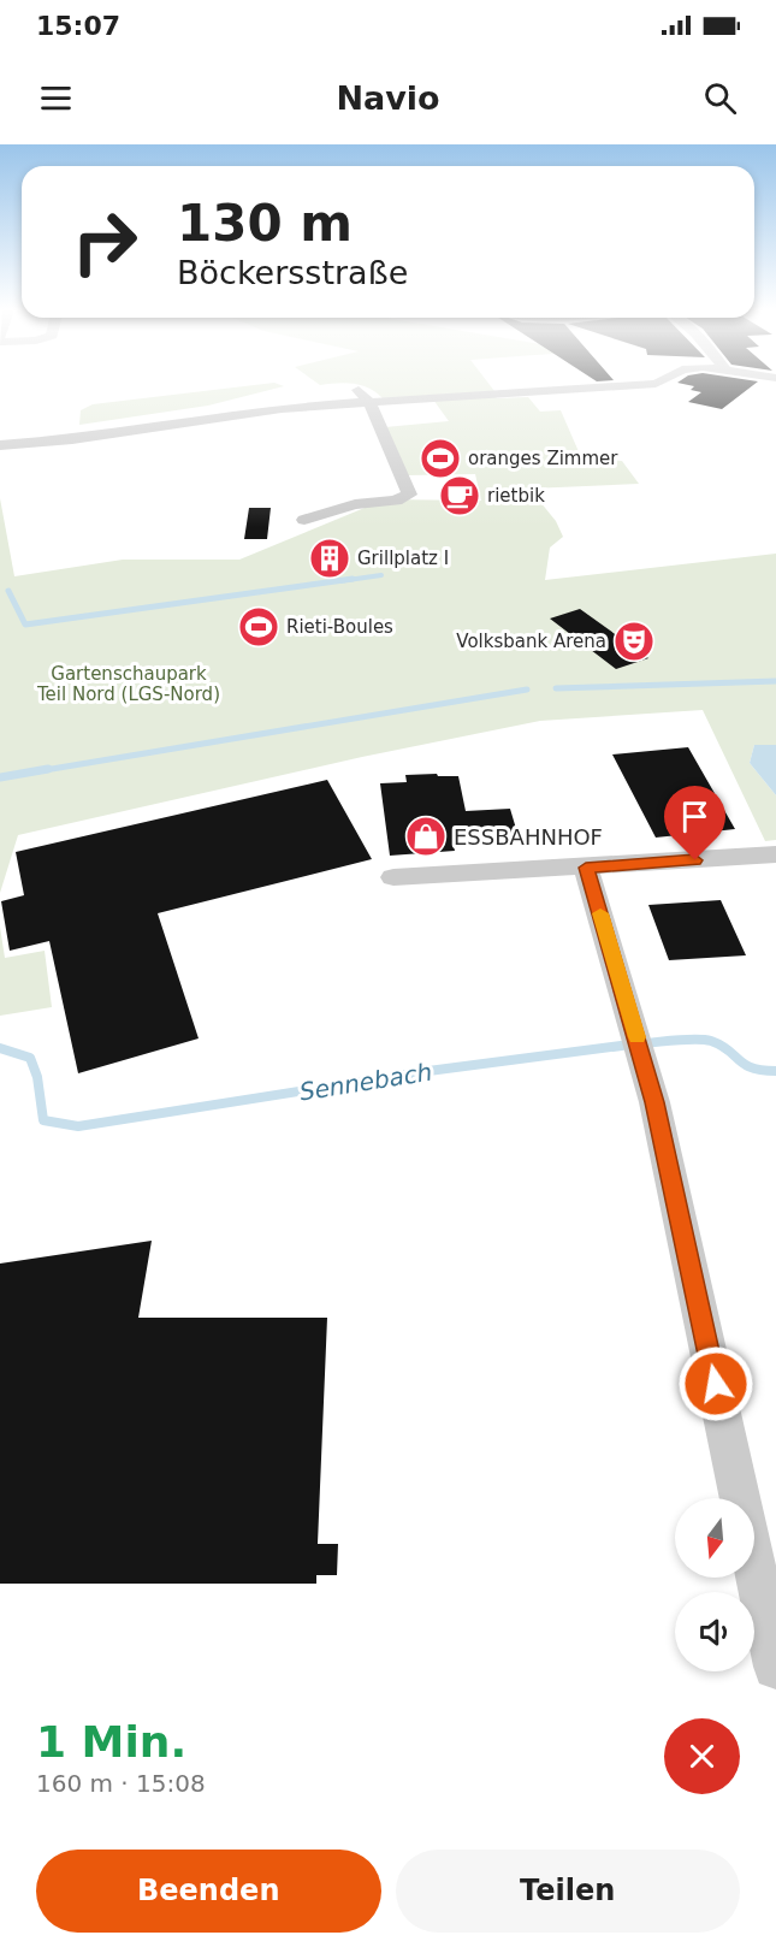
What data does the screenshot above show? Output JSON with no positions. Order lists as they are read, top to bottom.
{
  "water": ["Sennebach"],
  "parks": ["Gartenschaupark Teil Nord (LGS-Nord)"],
  "places": {
    "sports": ["oranges Zimmer", "Rieti-Boules"],
    "cafe": ["rietbik"],
    "building": ["Grillplatz I"],
    "theatre": ["Volksbank Arena"],
    "shop": ["ESSBAHNHOF"]
  },
  "north": "bottom",
  "page": {
    "status": "15:07",
    "header": "Navio",
    "turn": ["130 m", "Böckersstraße"],
    "heading": ["1 Min.", "160 m · 15:08"],
    "buttons": ["Beenden", "Teilen"]
  }
}
